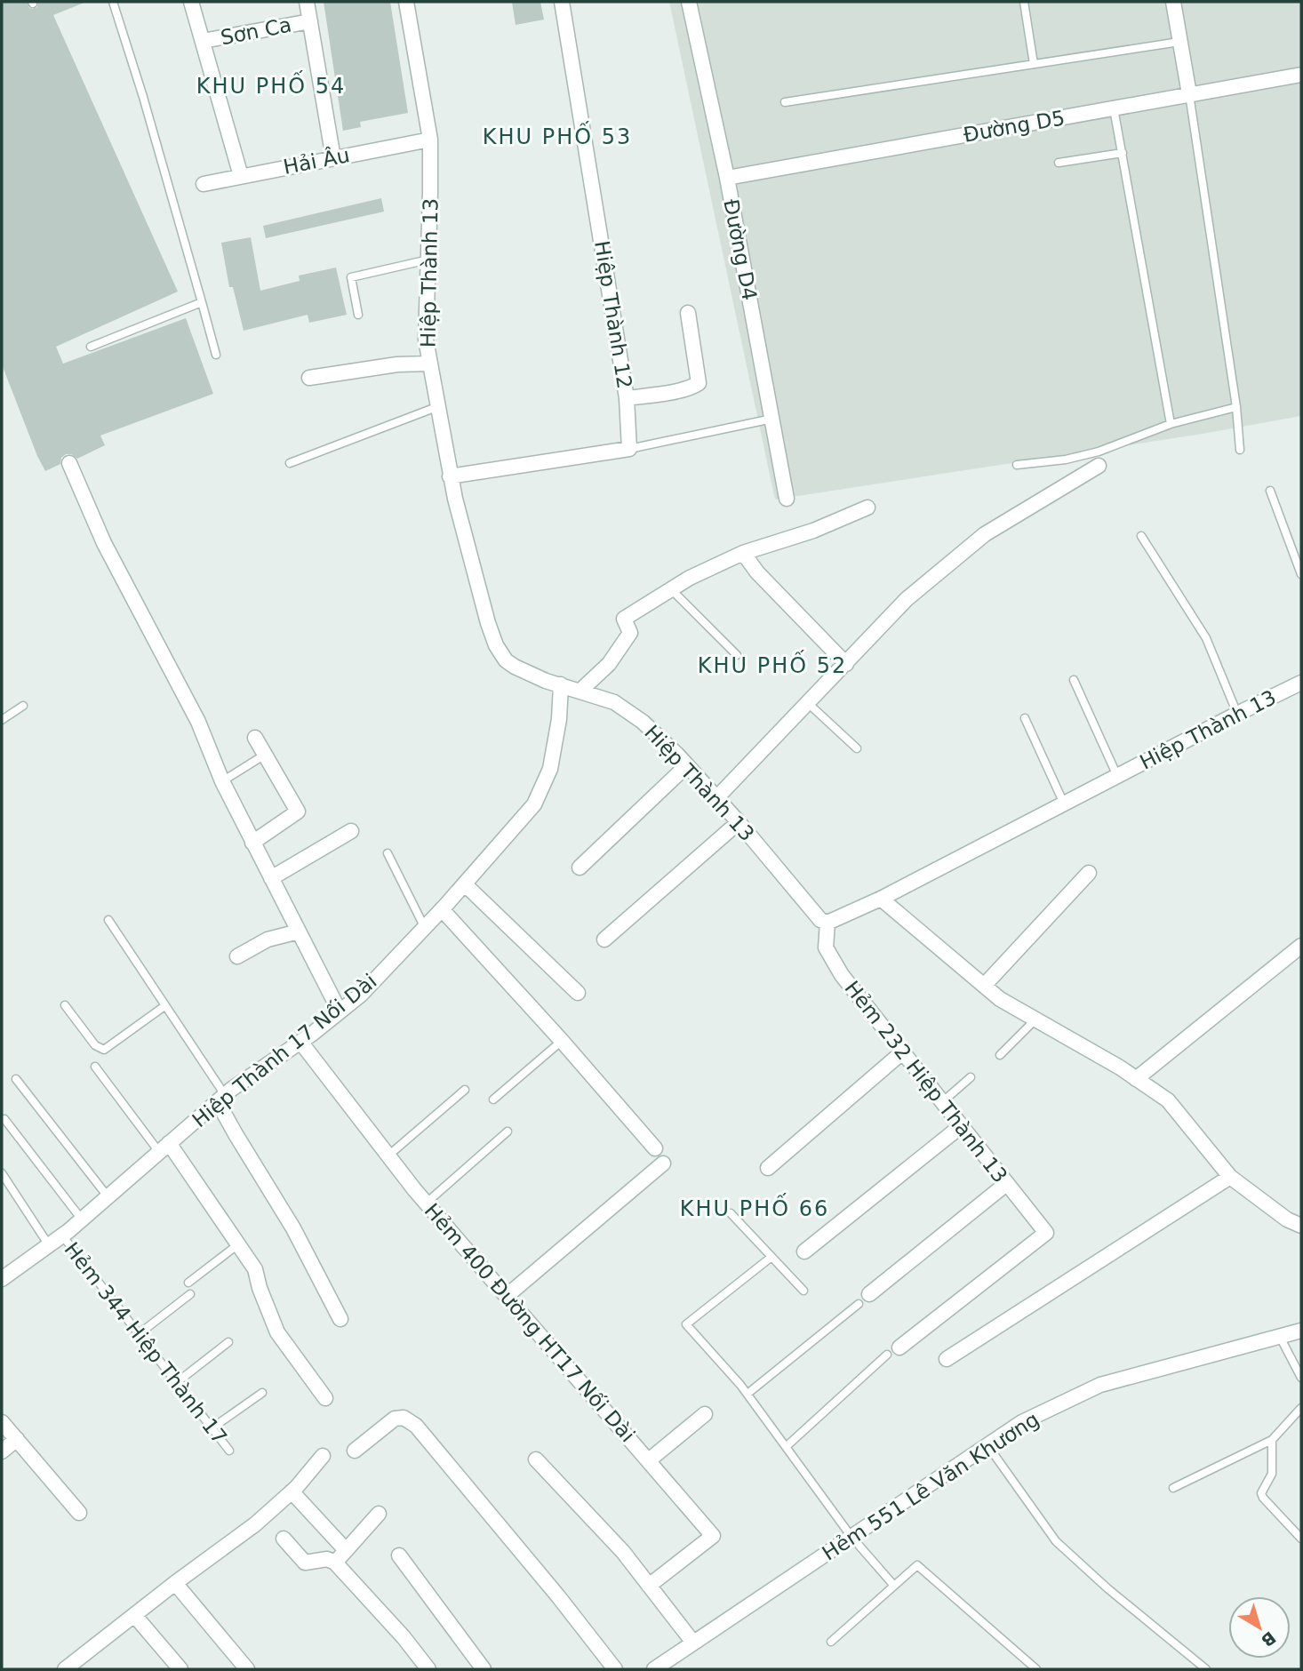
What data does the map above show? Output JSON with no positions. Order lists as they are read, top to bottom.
{
  "streets": {
    "street": [
      "Sơn Ca",
      "Đường D5",
      "Hải Âu",
      "Đường D4",
      "Hiệp Thành 13",
      "Hiệp Thành 12",
      "Hiệp Thành 17 Nối Dài",
      "Hẻm 232 Hiệp Thành 13",
      "Hẻm 400 Đường HT17 Nối Dài",
      "Hẻm 551 Lê Văn Khương"
    ],
    "lane": ["Hẻm 344 Hiệp Thành 17"]
  },
  "crossings": [
    ["Đường D5", "Đường D4"],
    ["Hải Âu", "Hiệp Thành 13"],
    ["Hiệp Thành 13", "Hiệp Thành 17 Nối Dài"],
    ["Hiệp Thành 13", "Hẻm 232 Hiệp Thành 13"],
    ["Hiệp Thành 17 Nối Dài", "Hẻm 400 Đường HT17 Nối Dài"],
    ["Hiệp Thành 17 Nối Dài", "Hẻm 344 Hiệp Thành 17"]
  ],
  "districts": [
    "KHU PHỐ 54",
    "KHU PHỐ 53",
    "KHU PHỐ 52",
    "KHU PHỐ 66"
  ],
  "north": "bottom right"
}
